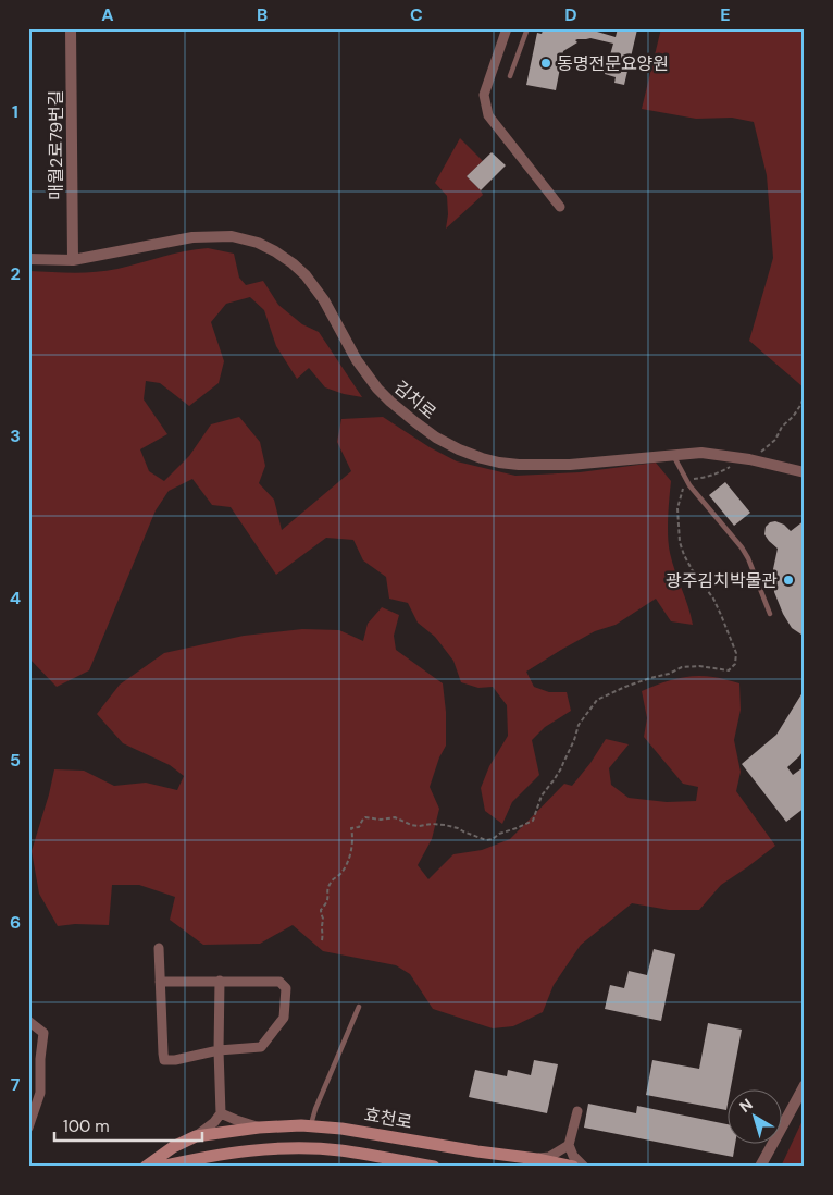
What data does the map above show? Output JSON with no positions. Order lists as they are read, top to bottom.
{
  "streets": {
    "main road": ["효천로"],
    "street": ["매월2로79번길", "김치로"]
  },
  "crossings": [
    ["매월2로79번길", "김치로"]
  ],
  "places": ["동명전문요양원", "광주김치박물관"],
  "scale_bar": "100 m",
  "north": "top left",
  "grid": {
    "columns": [
      "A",
      "B",
      "C",
      "D",
      "E"
    ],
    "rows": [
      "1",
      "2",
      "3",
      "4",
      "5",
      "6",
      "7"
    ]
  }
}
